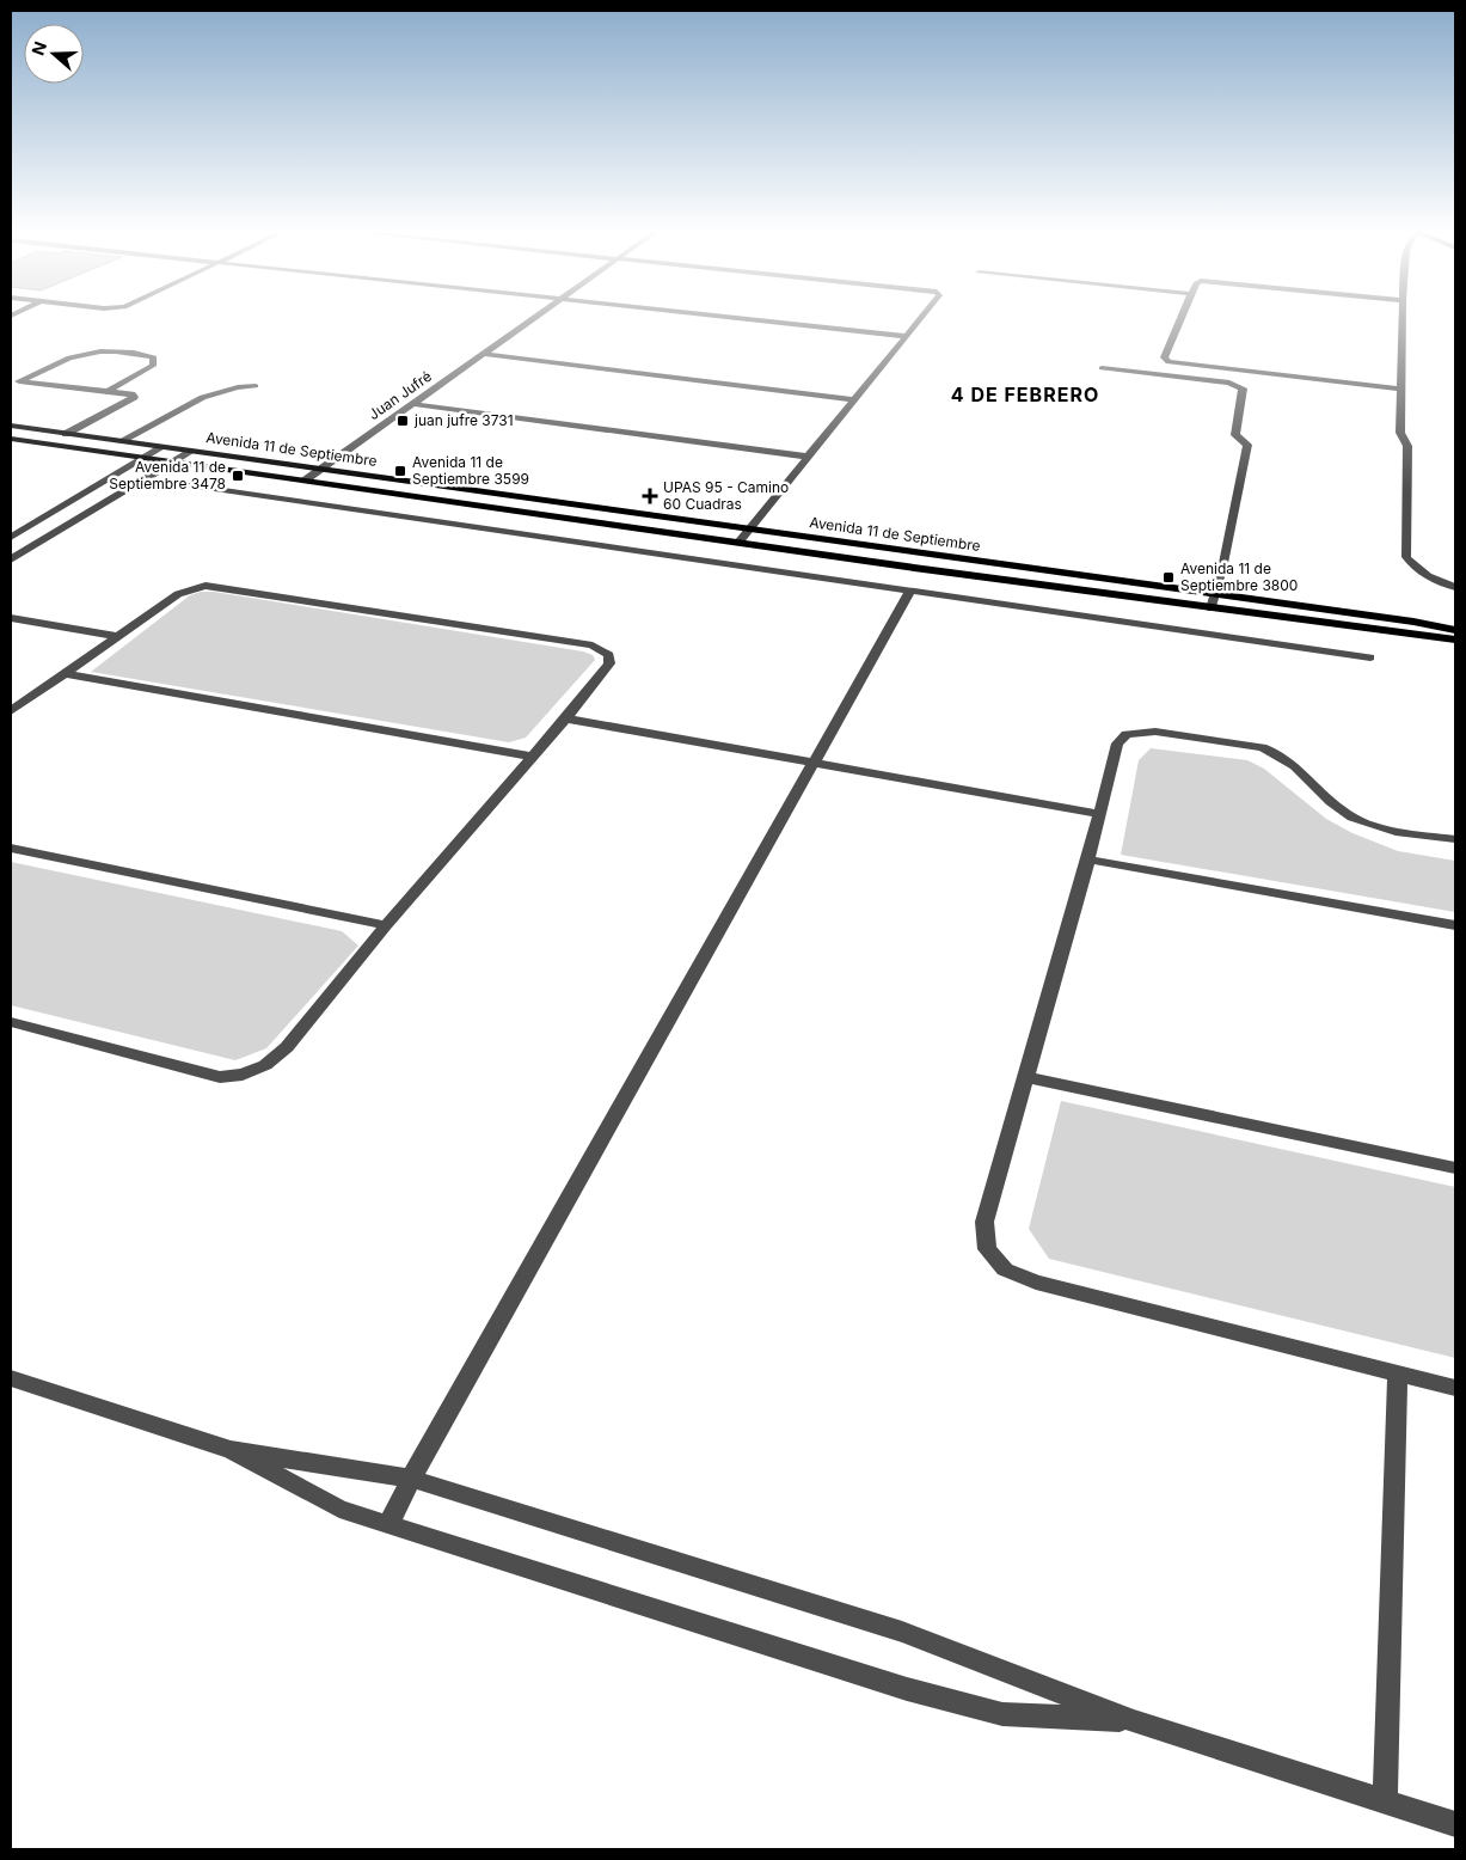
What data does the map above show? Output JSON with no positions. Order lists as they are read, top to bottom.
{
  "streets": {
    "main road": ["Avenida 11 de Septiembre"],
    "street": ["Juan Jufré"]
  },
  "crossings": [
    ["Juan Jufré", "Avenida 11 de Septiembre"]
  ],
  "districts": ["4 DE FEBRERO"],
  "places": {
    "transit": [
      "juan jufre 3731",
      "Avenida 11 de Septiembre 3599",
      "Avenida 11 de Septiembre 3478",
      "Avenida 11 de Septiembre 3800"
    ],
    "health": ["UPAS 95 - Camino 60 Cuadras"]
  },
  "north": "left"
}
